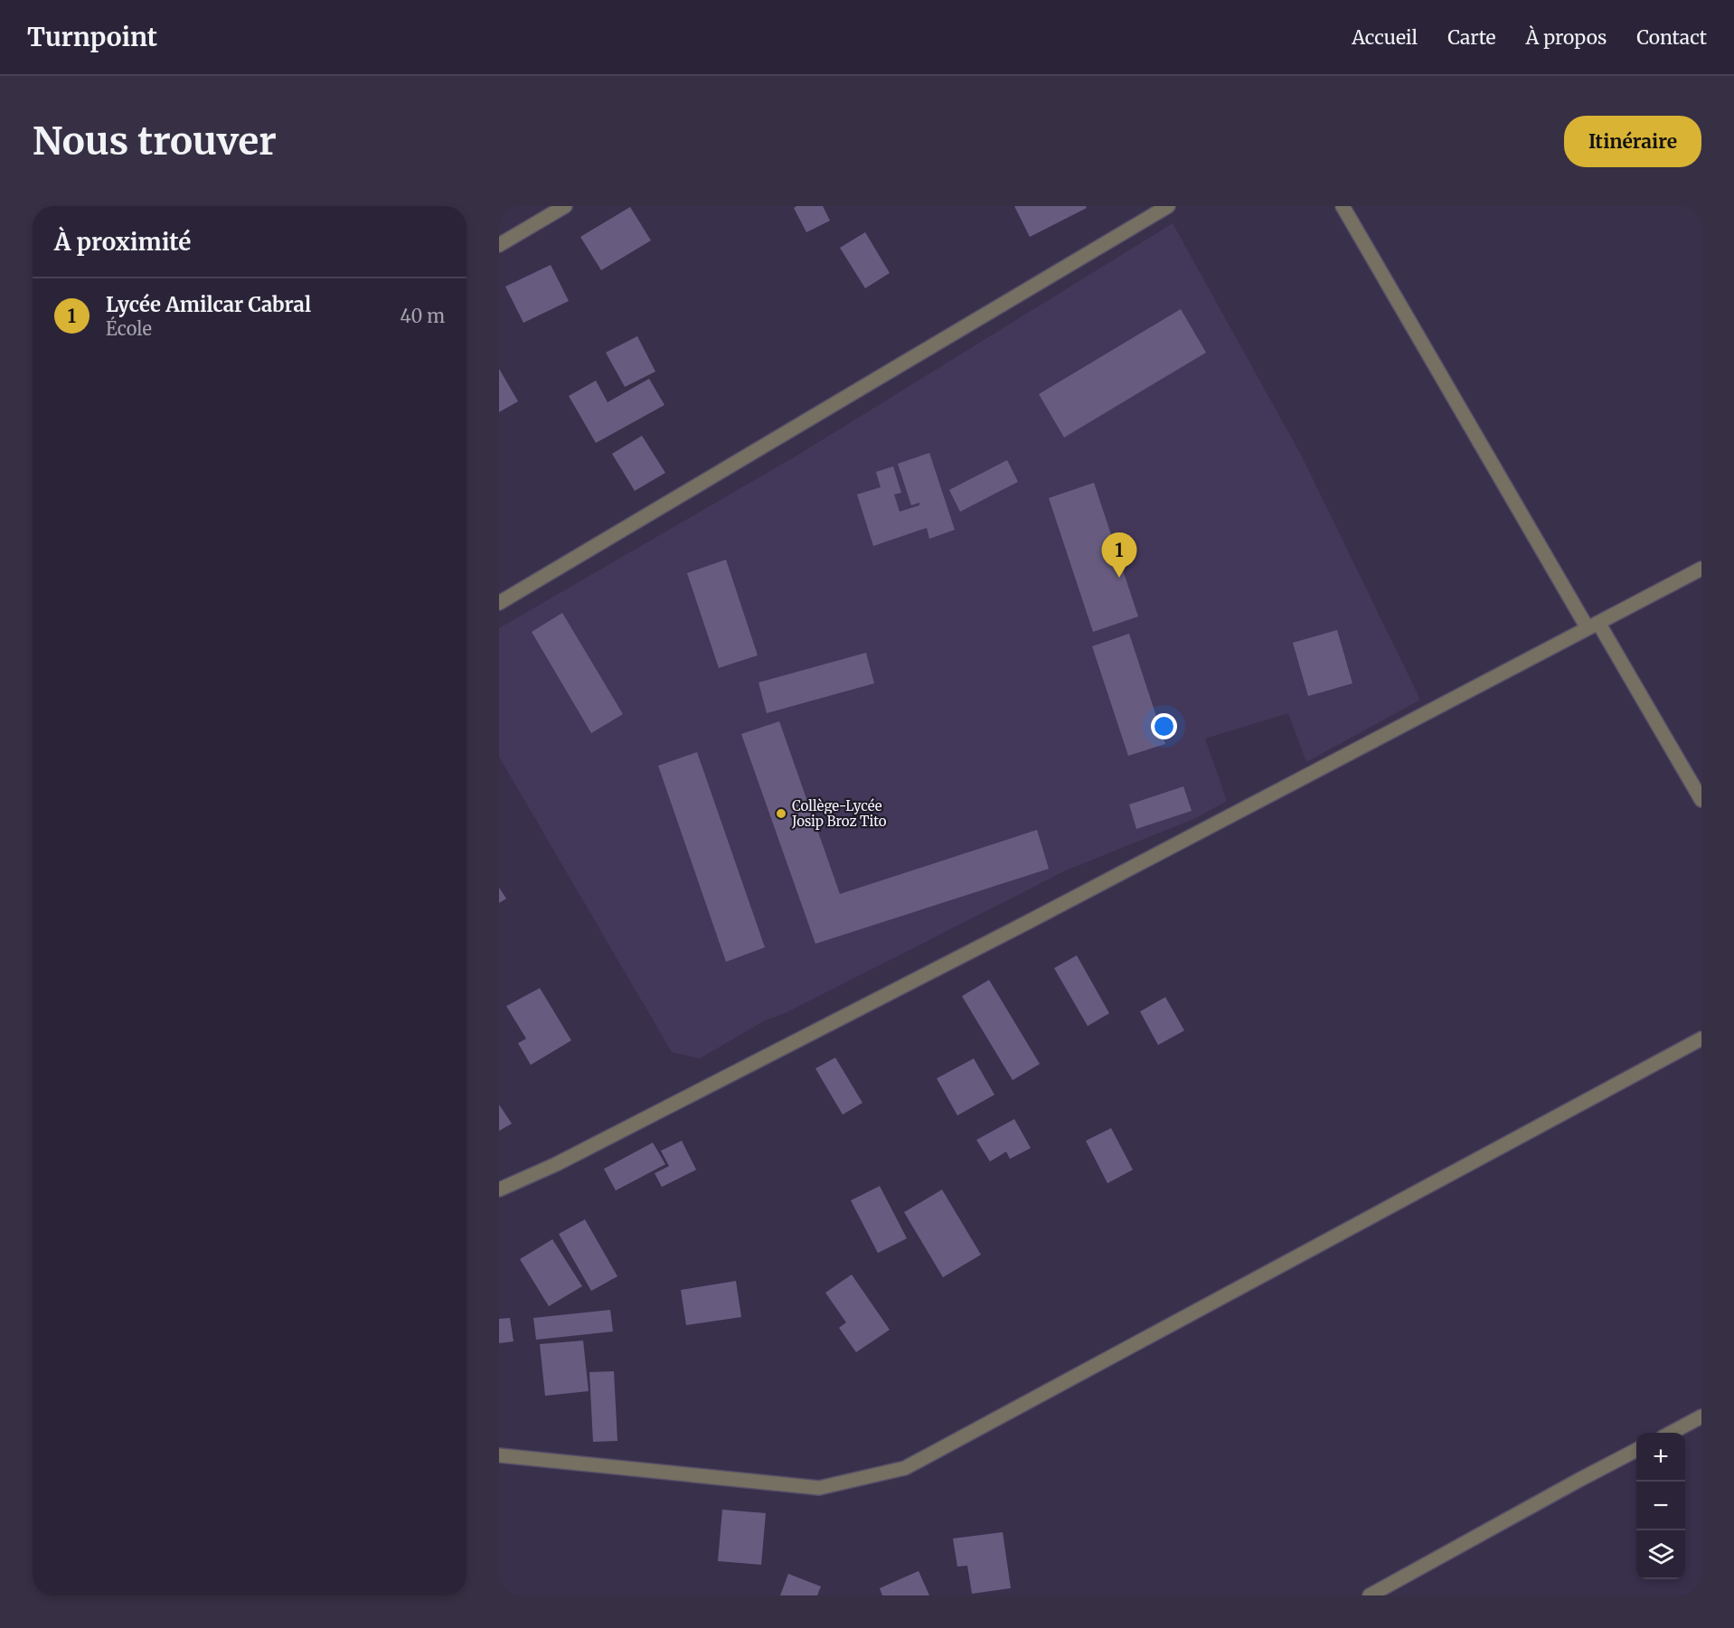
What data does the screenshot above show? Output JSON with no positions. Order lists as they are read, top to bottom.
{
  "places": ["Collège-Lycée Josip Broz Tito"],
  "page": {
    "header": "Turnpoint",
    "nav": [
      "Accueil",
      "Carte",
      "À propos",
      "Contact"
    ],
    "buttons": "Itinéraire",
    "title": "Nous trouver",
    "heading": "À proximité",
    "list": [
      {
        "mark": "1",
        "name": "Lycée Amilcar Cabral",
        "note": "École",
        "value": "40 m"
      }
    ],
    "pins": "1",
    "map_buttons": ["+", "−"]
  }
}
